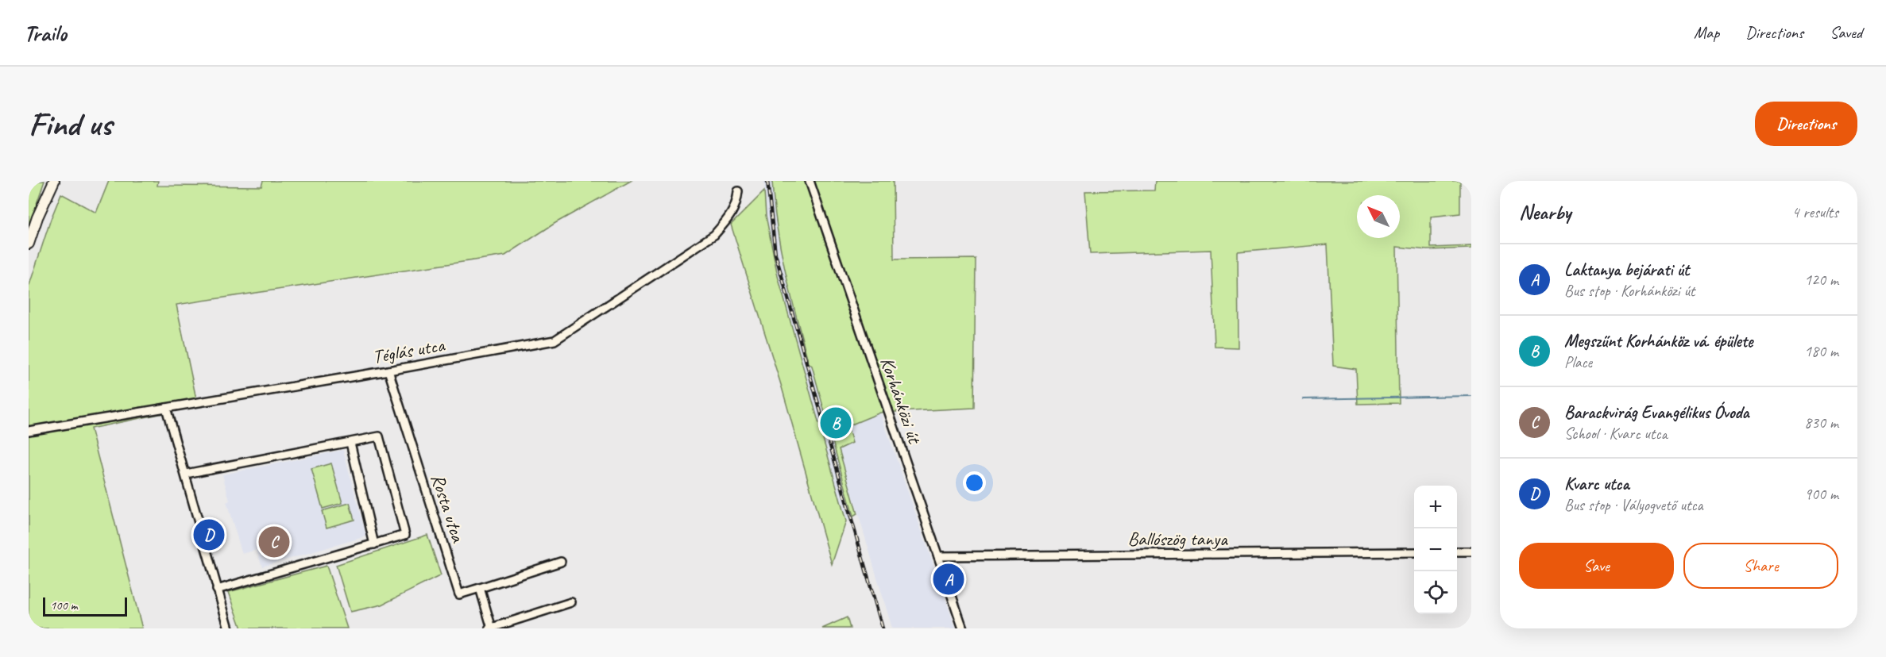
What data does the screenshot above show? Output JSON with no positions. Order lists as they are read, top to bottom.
{
  "streets": {
    "street": [
      "Téglás utca",
      "Korhánközi út",
      "Rosta utca",
      "Ballószög tanya"
    ]
  },
  "crossings": [
    ["Téglás utca", "Rosta utca"],
    ["Korhánközi út", "Ballószög tanya"]
  ],
  "scale_bar": "100 m",
  "north": "top left",
  "page": {
    "header": "Trailo",
    "nav": ["Map", "Directions", "Saved"],
    "buttons": [
      "Directions",
      ["Save", "Share"]
    ],
    "title": "Find us",
    "heading": ["Nearby", "4 results"],
    "list": [
      {
        "mark": "A",
        "name": "Laktanya bejárati út",
        "note": "Bus stop · Korhánközi út",
        "value": "120 m"
      },
      {
        "mark": "B",
        "name": "Megszűnt Korhánköz vá. épülete",
        "note": "Place",
        "value": "180 m"
      },
      {
        "mark": "C",
        "name": "Barackvirág Evangélikus Óvoda",
        "note": "School · Kvarc utca",
        "value": "830 m"
      },
      {
        "mark": "D",
        "name": "Kvarc utca",
        "note": "Bus stop · Vályogvető utca",
        "value": "900 m"
      }
    ],
    "pins": [
      "B",
      "D",
      "C",
      "A"
    ],
    "map_buttons": ["+", "−"],
    "scale": "100 m"
  }
}
